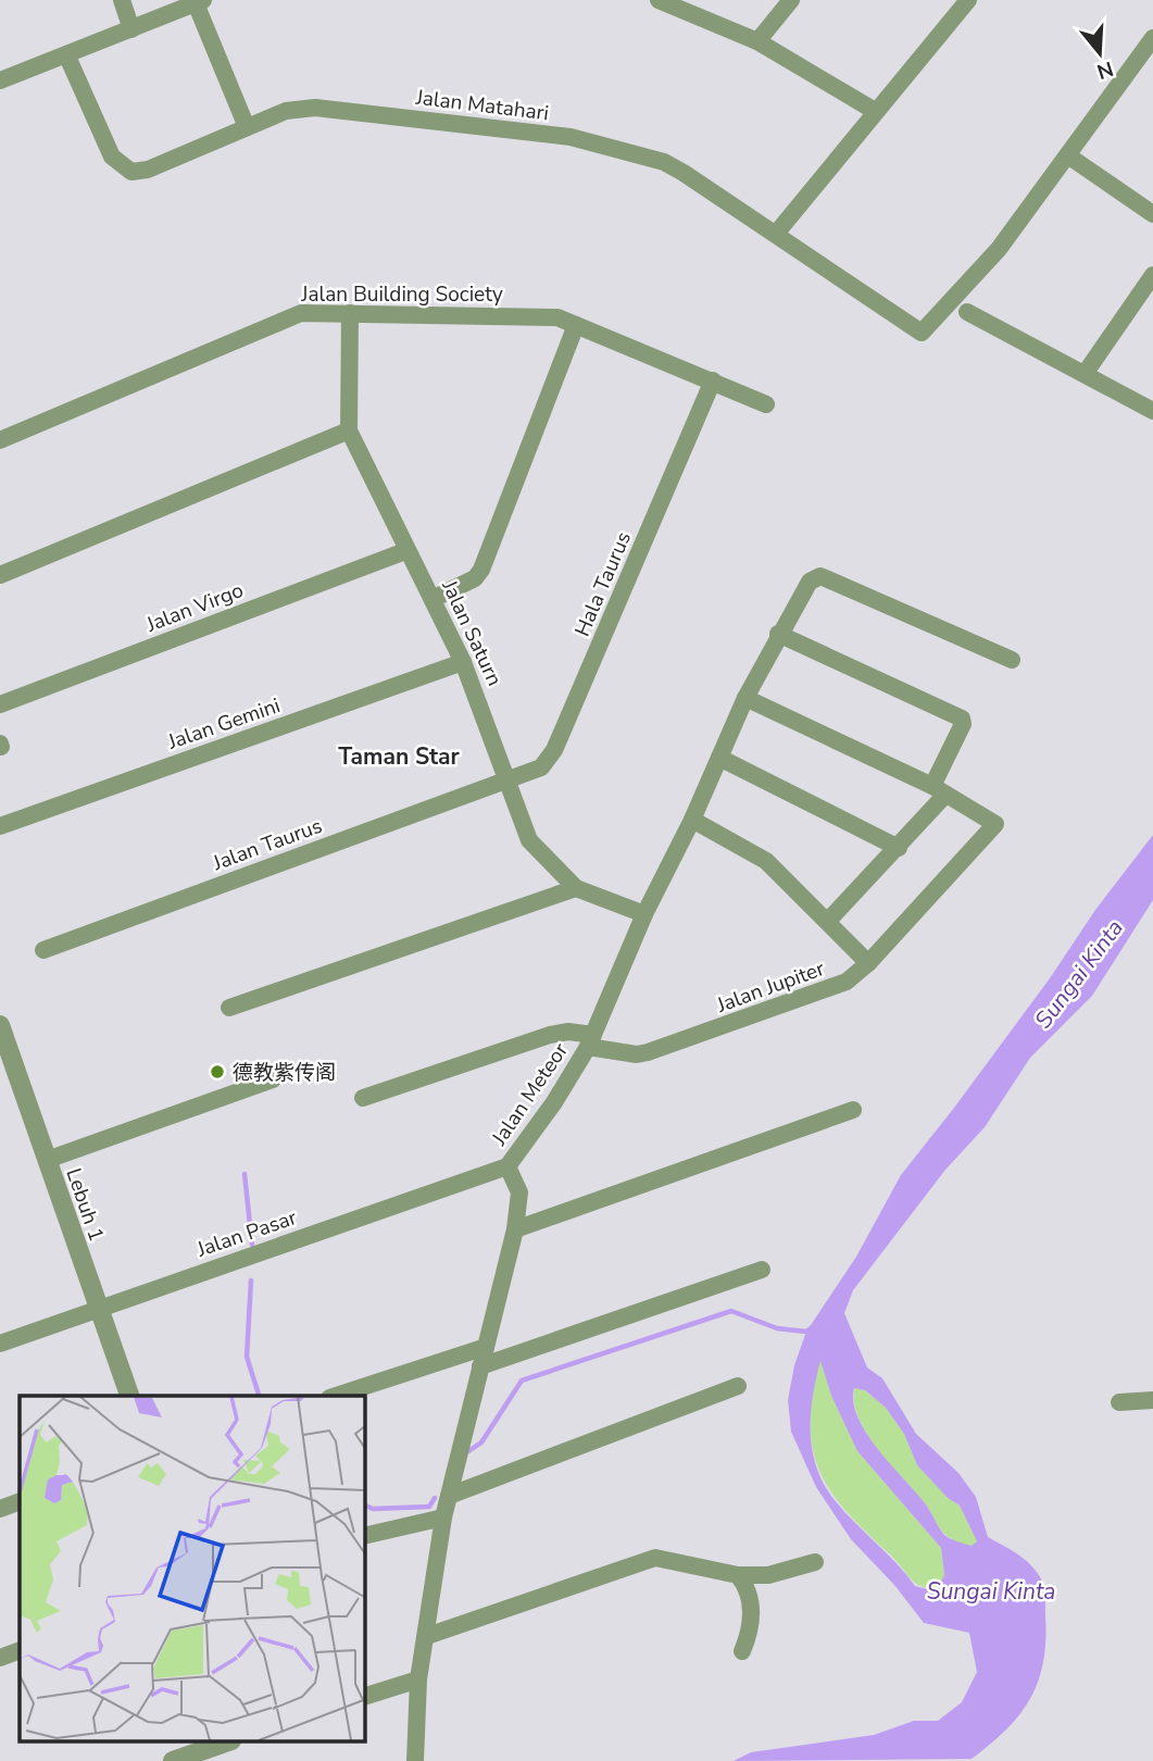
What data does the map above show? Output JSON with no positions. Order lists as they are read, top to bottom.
{
  "streets": {
    "street": [
      "Jalan Matahari",
      "Jalan Building Society",
      "Hala Taurus",
      "Jalan Virgo",
      "Jalan Saturn",
      "Jalan Gemini",
      "Jalan Taurus",
      "Jalan Jupiter",
      "Jalan Meteor",
      "Lebuh 1",
      "Jalan Pasar"
    ]
  },
  "crossings": [
    ["Jalan Building Society", "Hala Taurus"],
    ["Jalan Building Society", "Jalan Saturn"],
    ["Hala Taurus", "Jalan Saturn"],
    ["Hala Taurus", "Jalan Taurus"],
    ["Jalan Virgo", "Jalan Saturn"],
    ["Jalan Saturn", "Jalan Gemini"],
    ["Jalan Saturn", "Jalan Taurus"],
    ["Jalan Saturn", "Jalan Meteor"],
    ["Jalan Jupiter", "Jalan Meteor"],
    ["Jalan Meteor", "Jalan Pasar"],
    ["Lebuh 1", "Jalan Pasar"]
  ],
  "districts": ["Taman Star"],
  "water": ["Sungai Kinta"],
  "places": ["德教紫传阁"],
  "north": "bottom"
}
